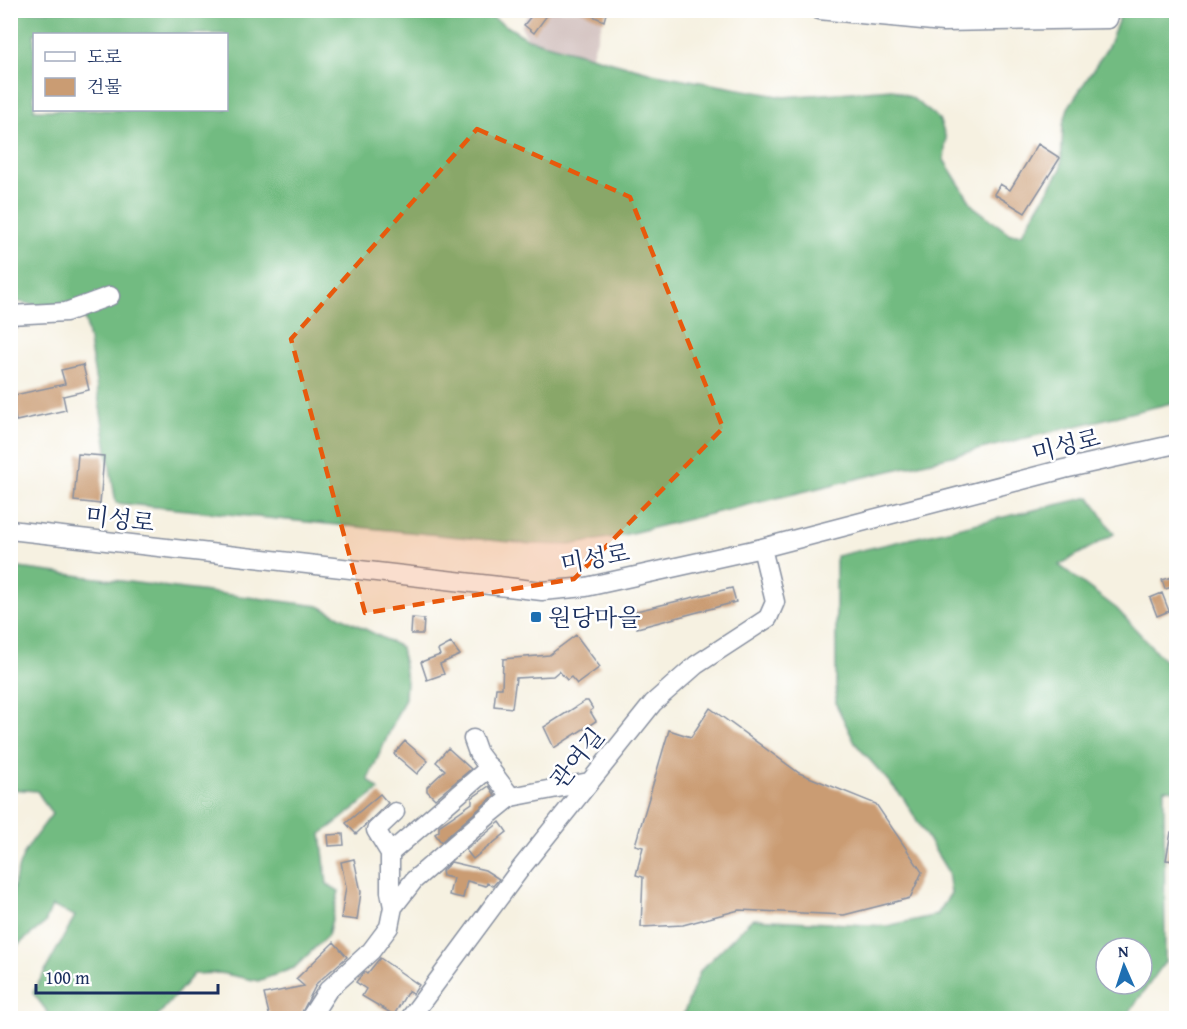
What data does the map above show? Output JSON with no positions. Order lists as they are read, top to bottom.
{
  "streets": {
    "street": ["미성로", "관여길"]
  },
  "crossings": [
    ["미성로", "관여길"]
  ],
  "places": {
    "transit": ["원당마을"]
  },
  "legend": ["도로", "건물"],
  "scale_bar": "100 m",
  "north": "top"
}
